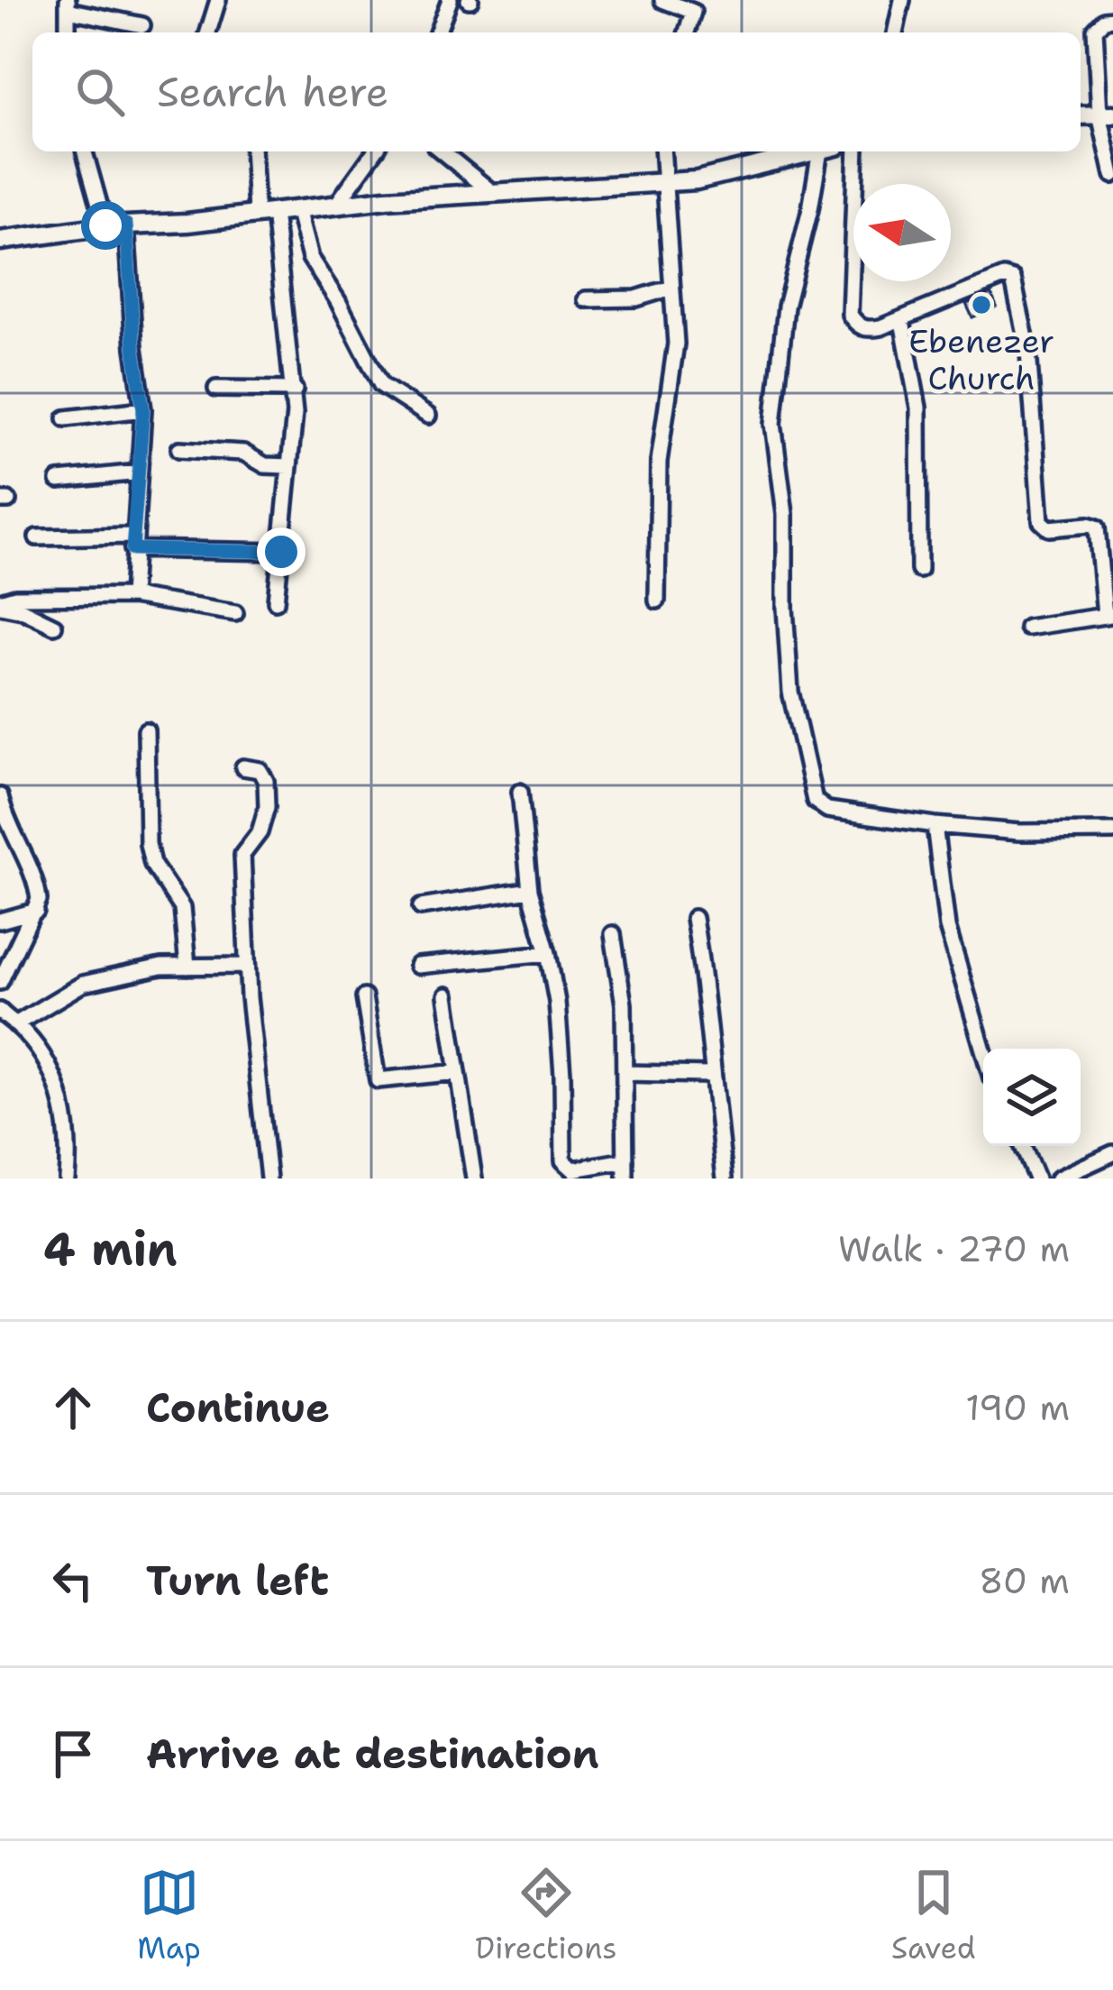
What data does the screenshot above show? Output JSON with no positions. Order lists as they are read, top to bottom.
{
  "places": ["Ebenezer Church"],
  "north": "left",
  "page": {
    "search": "Search here",
    "heading": ["4 min", "Walk · 270 m"],
    "list": [
      ["Continue", "190 m"],
      ["Turn left", "80 m"],
      "Arrive at destination"
    ],
    "nav": ["Map", "Directions", "Saved"]
  }
}
